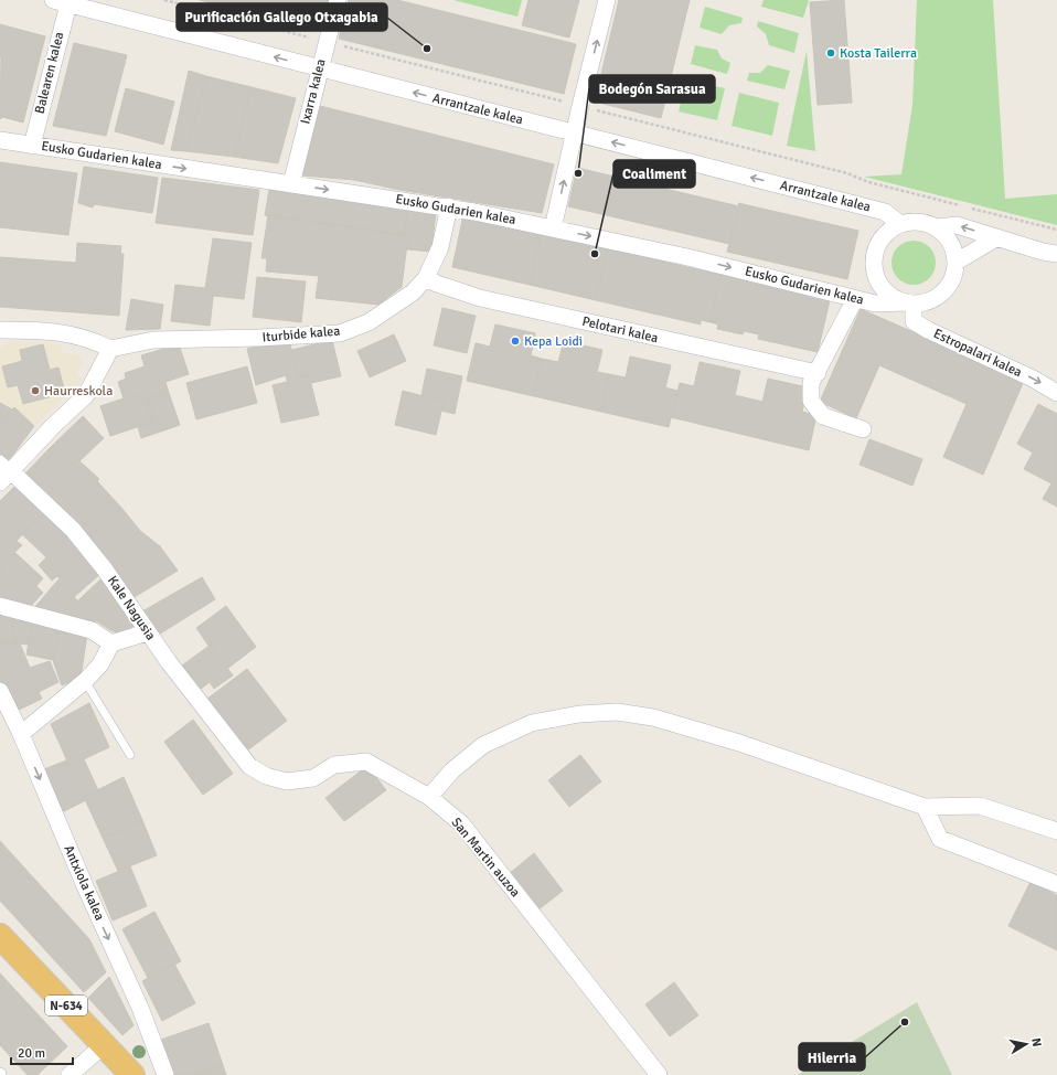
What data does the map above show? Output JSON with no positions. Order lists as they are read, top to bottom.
{
  "streets": {
    "highway": ["N-634"],
    "street": [
      "Balearen kalea",
      "Ixarra kalea",
      "Arrantzale kalea",
      "Eusko Gudarien kalea",
      "Pelotari kalea",
      "Iturbide kalea",
      "Estropalari kalea",
      "Kale Nagusia",
      "San Martin auzoa",
      "Antxiola kalea"
    ]
  },
  "crossings": [
    ["Balearen kalea", "Arrantzale kalea"],
    ["Balearen kalea", "Eusko Gudarien kalea"],
    ["Ixarra kalea", "Arrantzale kalea"],
    ["Ixarra kalea", "Eusko Gudarien kalea"],
    ["Arrantzale kalea", "Eusko Gudarien kalea"],
    ["Arrantzale kalea", "Estropalari kalea"],
    ["Eusko Gudarien kalea", "Iturbide kalea"],
    ["Eusko Gudarien kalea", "Estropalari kalea"],
    ["Pelotari kalea", "Iturbide kalea"],
    ["Kale Nagusia", "San Martin auzoa"]
  ],
  "one_way": [
    "Arrantzale kalea",
    "Eusko Gudarien kalea",
    "Estropalari kalea",
    "Antxiola kalea"
  ],
  "places": [
    "Purificación Gallego Otxagabia",
    "Kosta Tailerra",
    "Bodegón Sarasua",
    "Coaliment",
    "Kepa Loidi",
    "Haurreskola",
    "Hilerria"
  ],
  "scale_bar": "20 m",
  "north": "right"
}
